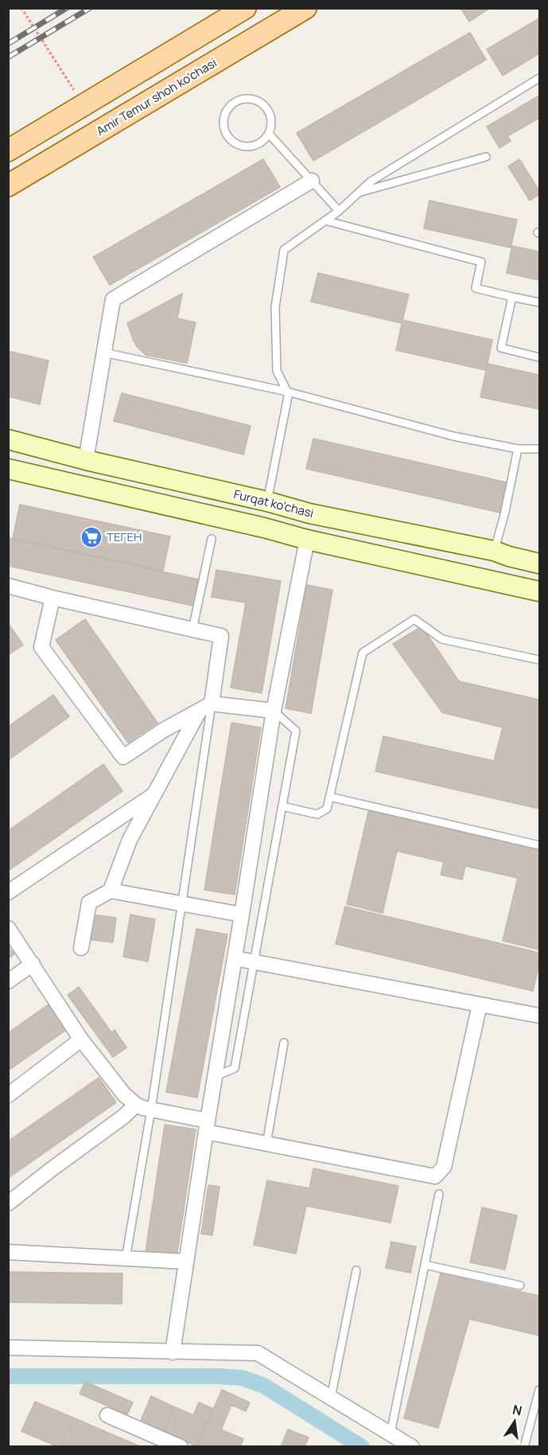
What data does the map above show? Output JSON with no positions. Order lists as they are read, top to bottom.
{
  "streets": {
    "main road": ["Amir Temur shoh ko'chasi", "Furqat ko'chasi"]
  },
  "places": {
    "supermarket": ["ТЕГЕН"]
  },
  "north": "top"
}
